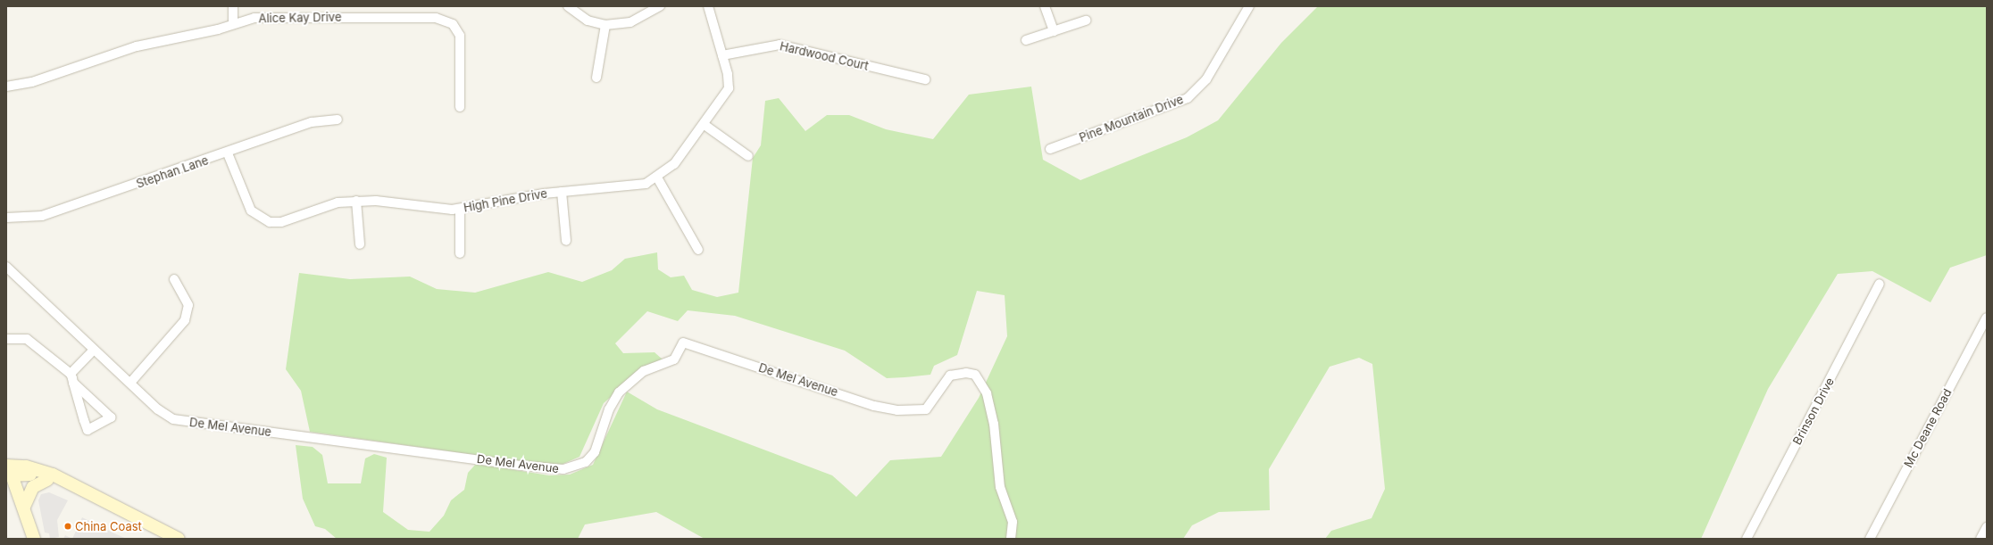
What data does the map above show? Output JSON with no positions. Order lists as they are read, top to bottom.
{
  "streets": {
    "street": [
      "Alice Kay Drive",
      "Hardwood Court",
      "Pine Mountain Drive",
      "Stephan Lane",
      "High Pine Drive",
      "De Mel Avenue",
      "Brinson Drive",
      "Mc Deane Road"
    ]
  },
  "crossings": [
    ["Hardwood Court", "High Pine Drive"],
    ["Stephan Lane", "High Pine Drive"]
  ],
  "places": ["China Coast"]
}
